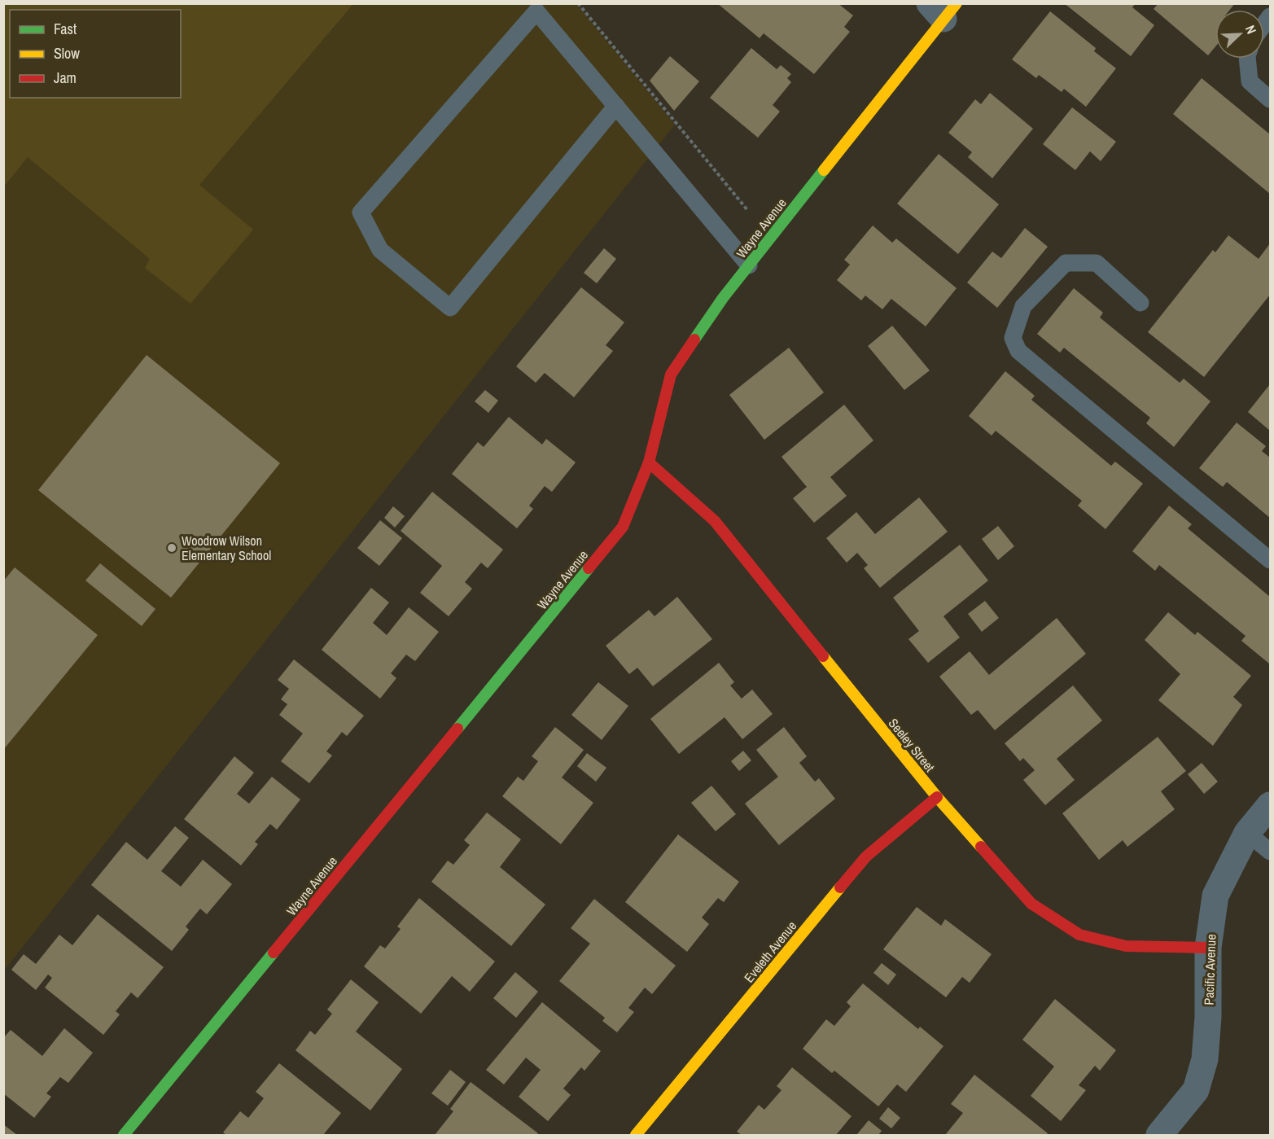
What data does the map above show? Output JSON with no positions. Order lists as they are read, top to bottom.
{
  "streets": {
    "street": [
      "Wayne Avenue",
      "Seeley Street",
      "Eveleth Avenue",
      "Pacific Avenue"
    ]
  },
  "crossings": [
    ["Wayne Avenue", "Seeley Street"],
    ["Seeley Street", "Eveleth Avenue"],
    ["Seeley Street", "Pacific Avenue"]
  ],
  "places": ["Woodrow Wilson Elementary School"],
  "legend": ["Fast", "Slow", "Jam"],
  "north": "top right"
}
